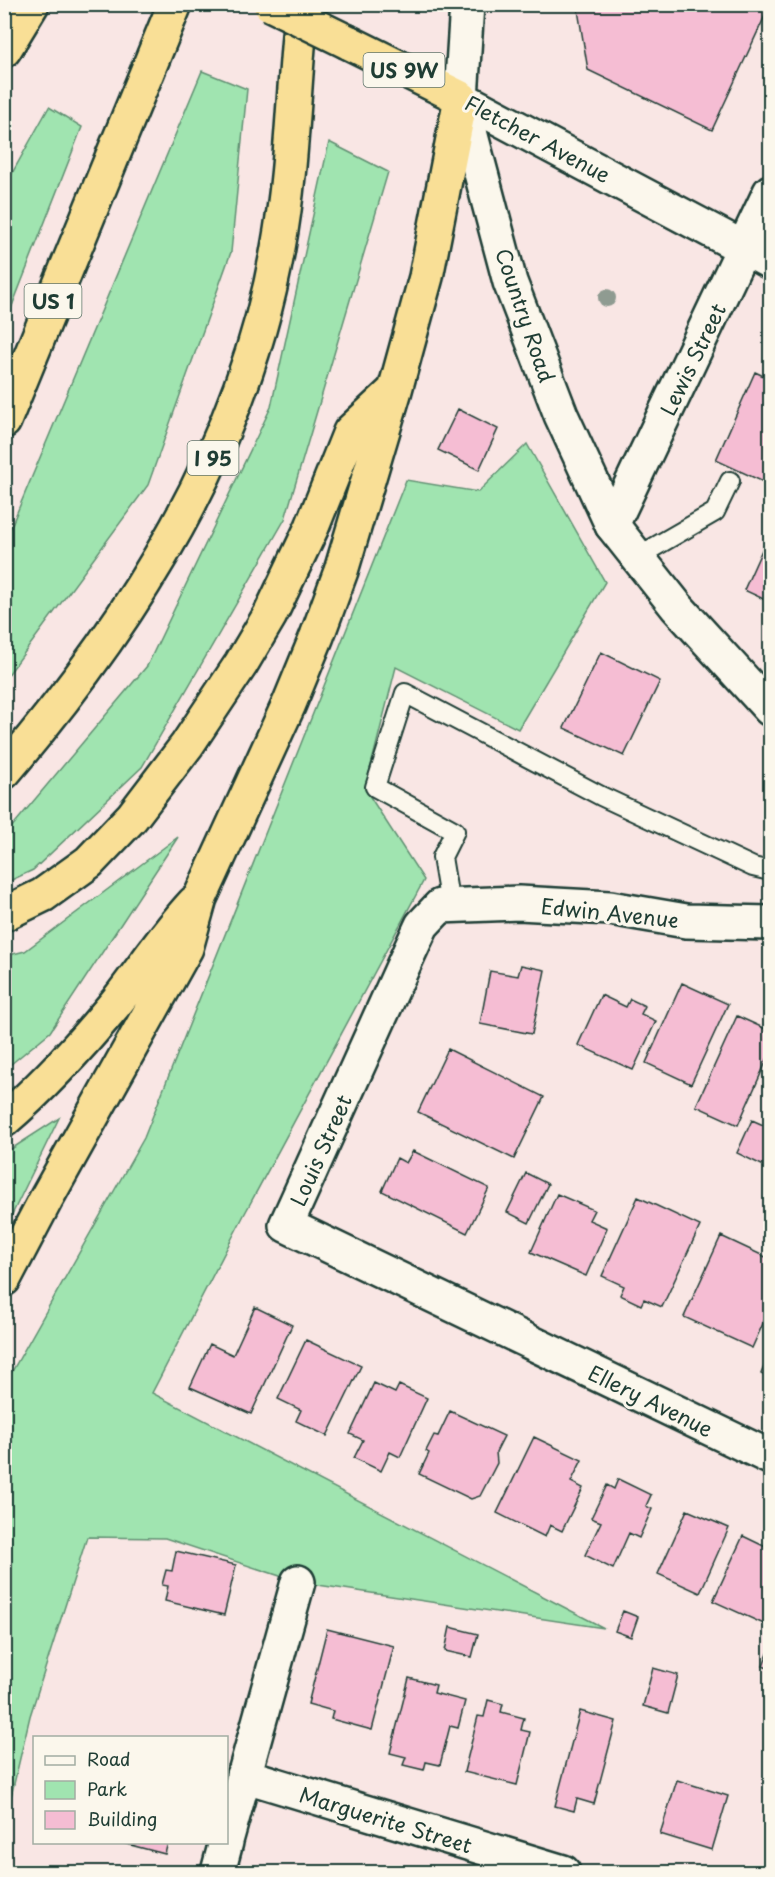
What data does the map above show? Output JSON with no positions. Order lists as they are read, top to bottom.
{
  "streets": {
    "highway": [
      "US 9W",
      "Fletcher Avenue",
      "US 1",
      "I 95"
    ],
    "street": [
      "Country Road",
      "Lewis Street",
      "Edwin Avenue",
      "Louis Street",
      "Ellery Avenue",
      "Marguerite Street"
    ]
  },
  "crossings": [
    ["Fletcher Avenue", "Country Road"],
    ["Fletcher Avenue", "Lewis Street"],
    ["Country Road", "Lewis Street"],
    ["Edwin Avenue", "Louis Street"],
    ["Louis Street", "Ellery Avenue"]
  ],
  "legend": ["Road", "Park", "Building"]
}
